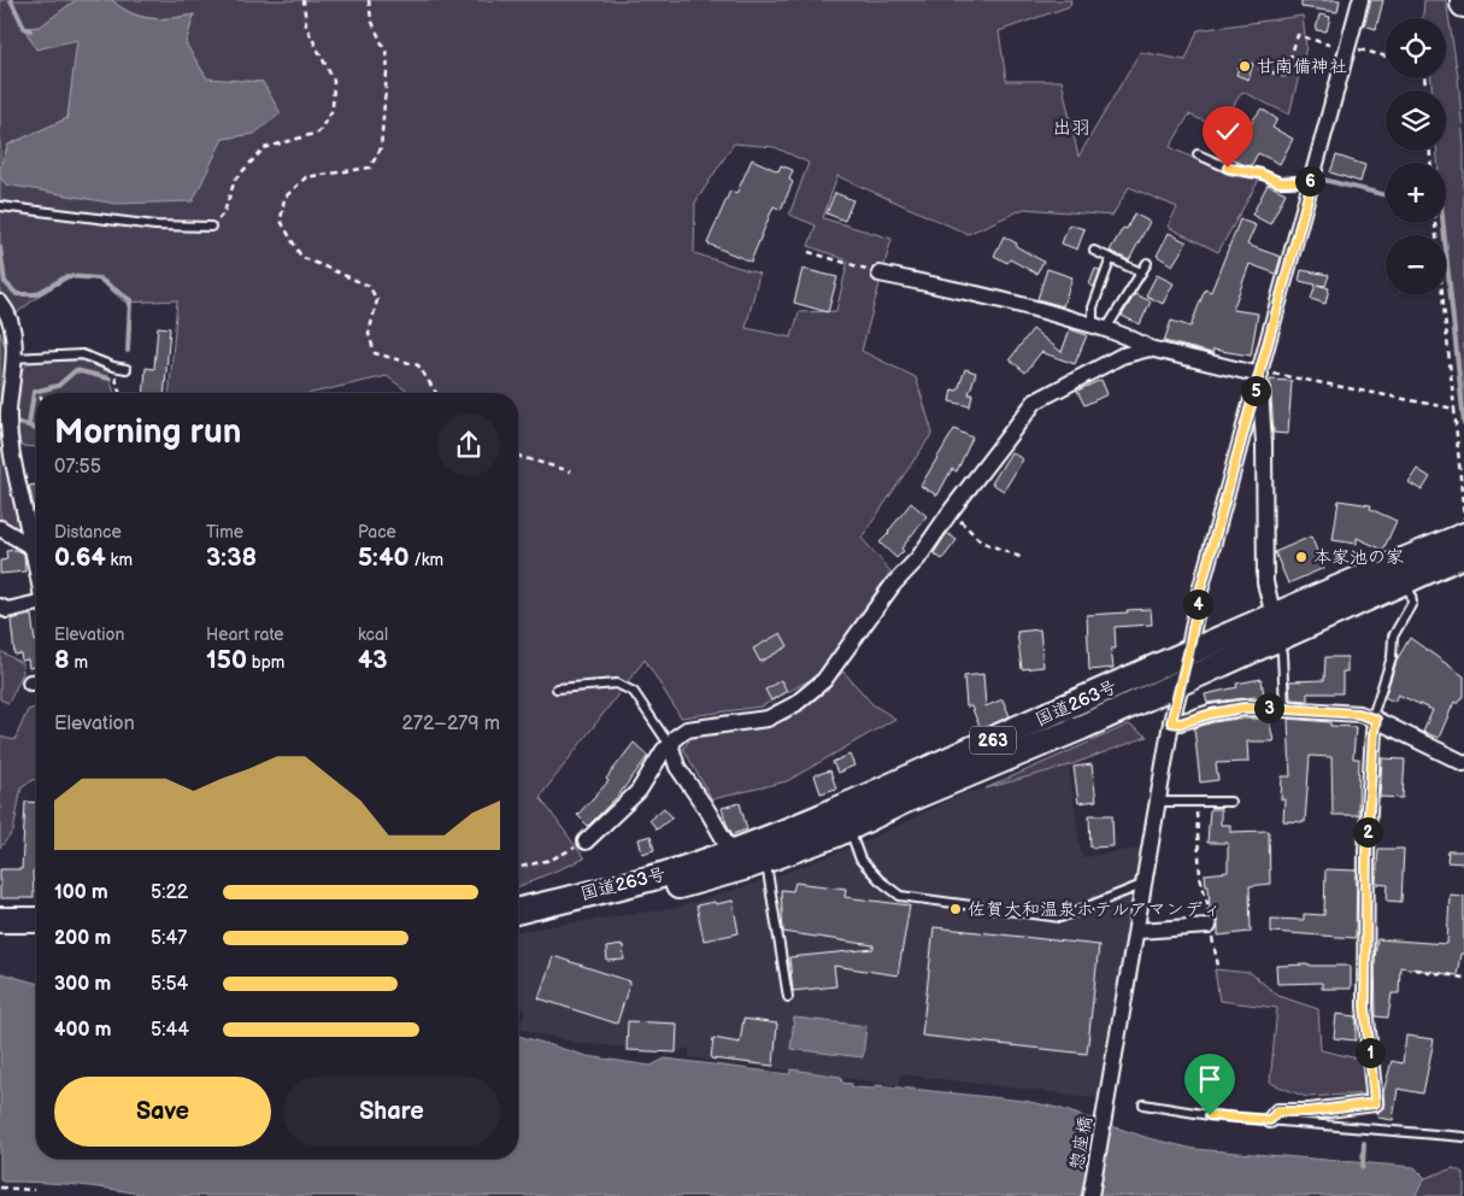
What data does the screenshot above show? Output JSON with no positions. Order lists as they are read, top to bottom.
{
  "streets": {
    "highway": ["国道263号", "263"],
    "street": ["惣座橋"]
  },
  "crossings": [
    ["国道263号", "惣座橋"]
  ],
  "districts": ["出羽"],
  "places": ["甘南備神社", "本家池の家", "佐賀大和温泉ホテルアマンディ"],
  "page": {
    "map_buttons": ["+", "−"],
    "pins": [
      "6",
      "5",
      "4",
      "3",
      "2",
      "1"
    ],
    "heading": ["Morning run", "07:55"],
    "stats": [
      ["Distance", "0.64 km"],
      ["Time", "3:38"],
      ["Pace", "5:40 /km"],
      ["Elevation", "8 m"],
      ["Heart rate", "150 bpm"],
      ["kcal", "43"]
    ],
    "chart": ["Elevation", "272–279 m"],
    "list": [
      {
        "name": "100 m",
        "note": "5:22"
      },
      {
        "name": "200 m",
        "note": "5:47"
      },
      {
        "name": "300 m",
        "note": "5:54"
      },
      {
        "name": "400 m",
        "note": "5:44"
      }
    ],
    "buttons": ["Save", "Share"]
  }
}
